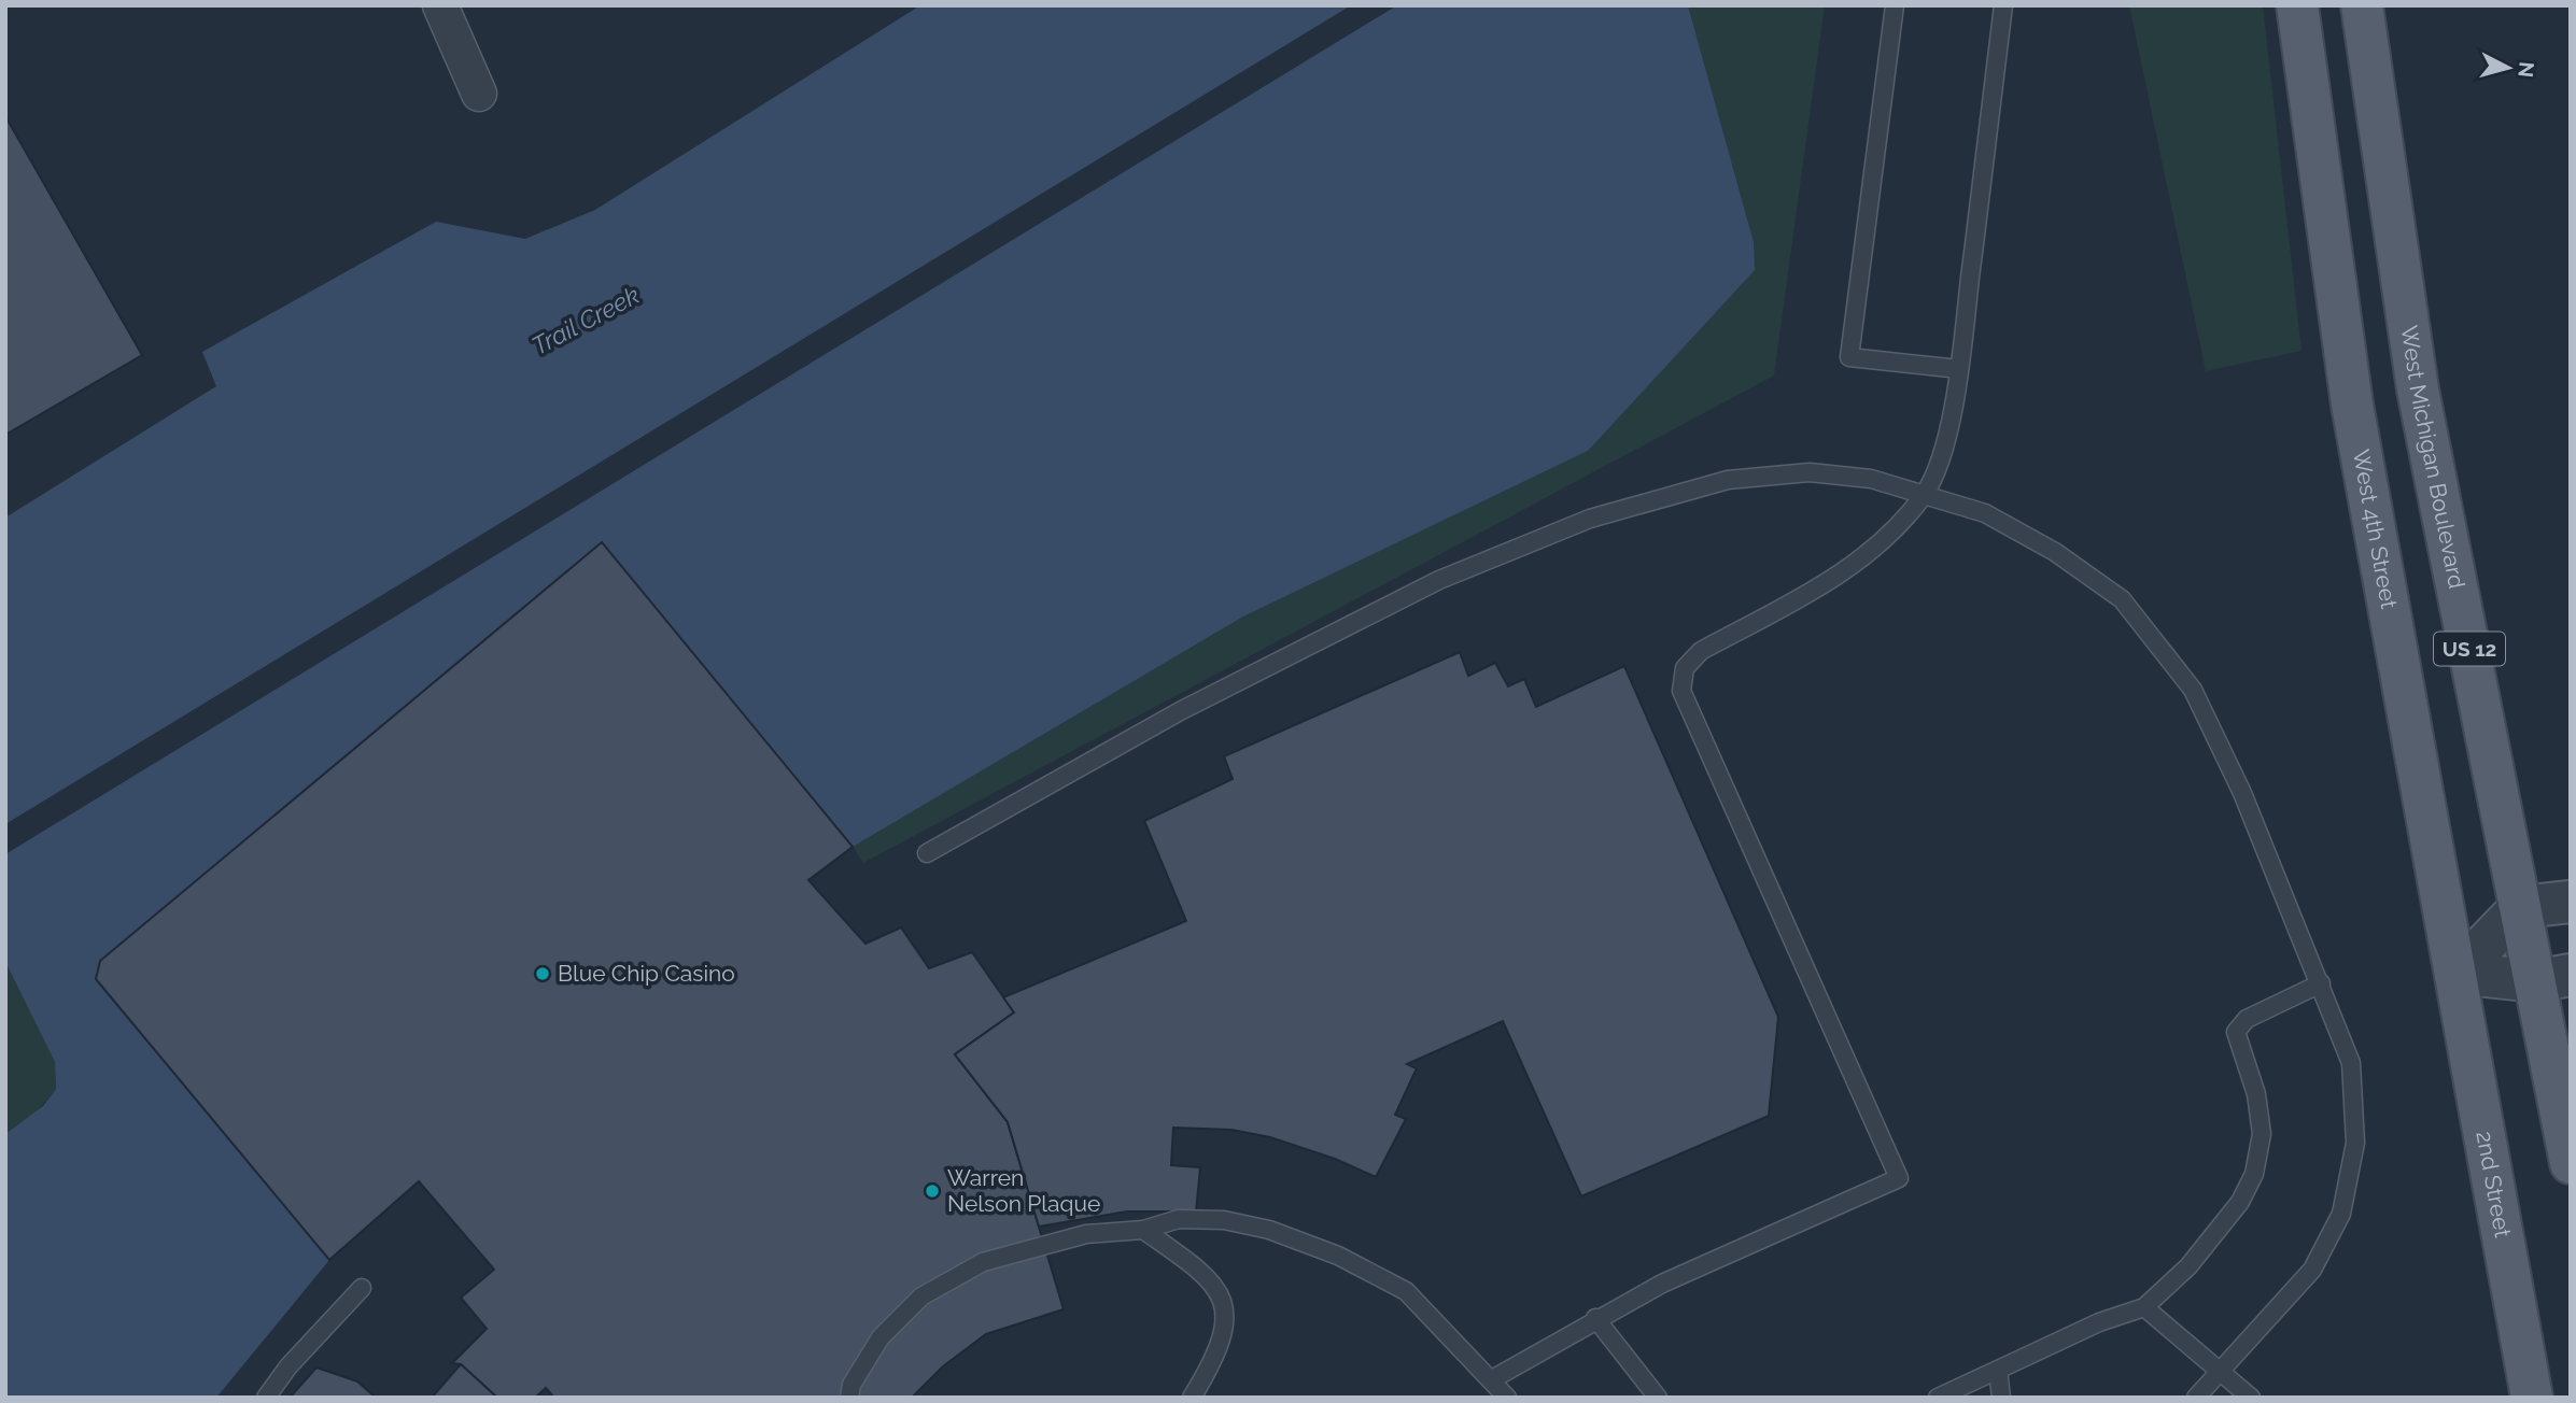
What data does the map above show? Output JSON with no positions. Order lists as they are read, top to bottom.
{
  "streets": {
    "main road": [
      "West Michigan Boulevard",
      "West 4th Street",
      "US 12",
      "2nd Street"
    ]
  },
  "crossings": [
    ["West Michigan Boulevard", "US 12"],
    ["West 4th Street", "2nd Street"]
  ],
  "water": ["Trail Creek"],
  "places": ["Blue Chip Casino", "Warren Nelson Plaque"],
  "north": "right"
}
